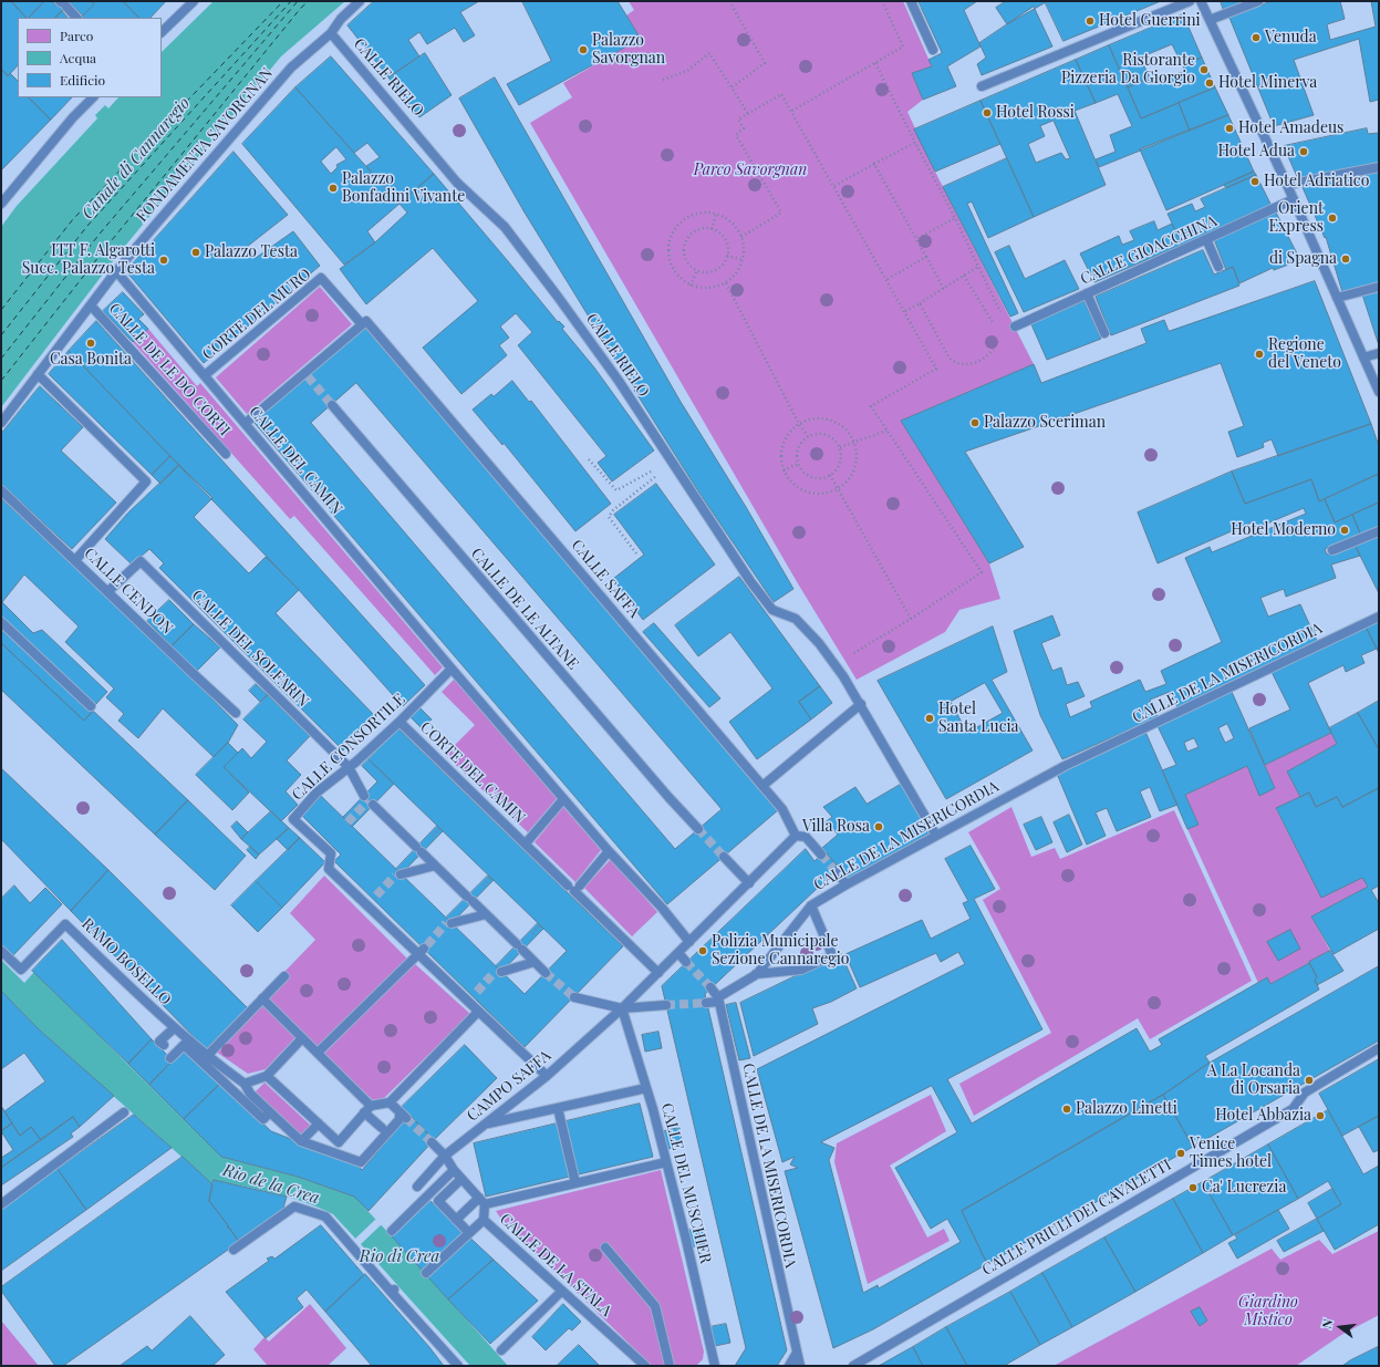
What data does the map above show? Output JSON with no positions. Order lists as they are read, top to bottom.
{
  "streets": {
    "street": [
      "CALLE RIELO",
      "FONDAMENTA SAVORGNAN",
      "CALLE GIOACCHINA",
      "CORTE DEL MURO",
      "CALLE DE LE DO CORTI",
      "CALLE DEL CAMIN",
      "CALLE SAFFA",
      "CALLE CENDON",
      "CALLE DE LE ALTANE",
      "CALLE DEL SOLFARIN",
      "CALLE DE LA MISERICORDIA",
      "CALLE CONSORTILE",
      "CORTE DEL CAMIN",
      "RAMO BOSELLO",
      "CAMPO SAFFA",
      "CALLE DEL MUSCHIER",
      "CALLE PRIULI DEI CAVALETTI",
      "CALLE DE LA STALA"
    ]
  },
  "crossings": [
    ["CALLE RIELO", "FONDAMENTA SAVORGNAN"],
    ["CALLE RIELO", "CALLE DE LA MISERICORDIA"],
    ["FONDAMENTA SAVORGNAN", "CALLE DE LE DO CORTI"],
    ["FONDAMENTA SAVORGNAN", "CALLE DEL CAMIN"],
    ["CORTE DEL MURO", "CALLE DEL CAMIN"],
    ["CORTE DEL MURO", "CALLE SAFFA"],
    ["CALLE DEL CAMIN", "CALLE CONSORTILE"],
    ["CALLE SAFFA", "CAMPO SAFFA"],
    ["CALLE CENDON", "CALLE DEL SOLFARIN"],
    ["CALLE DEL SOLFARIN", "CALLE CONSORTILE"],
    ["CALLE CONSORTILE", "CORTE DEL CAMIN"],
    ["CORTE DEL CAMIN", "CAMPO SAFFA"],
    ["CAMPO SAFFA", "CALLE DEL MUSCHIER"]
  ],
  "water": ["Canale di Cannaregio", "Rio de la Crea", "Rio di Crea"],
  "parks": ["Parco Savorgnan", "Giardino Mistico"],
  "places": [
    "Hotel Guerrini",
    "Venuda",
    "Palazzo Savorgnan",
    "Ristorante Pizzeria Da Giorgio",
    "Hotel Minerva",
    "Hotel Rossi",
    "Hotel Amadeus",
    "Hotel Adua",
    "Hotel Adriatico",
    "Palazzo Bonfadini Vivante",
    "Orient Express",
    "Palazzo Testa",
    "di Spagna",
    "ITT F. Algarotti Succ. Palazzo Testa",
    "Casa Bonita",
    "Regione del Veneto",
    "Palazzo Sceriman",
    "Hotel Moderno",
    "Hotel Santa Lucia",
    "Villa Rosa",
    "Polizia Municipale Sezione Cannaregio",
    "A La Locanda di Orsaria",
    "Palazzo Linetti",
    "Hotel Abbazia",
    "Venice Times hotel",
    "Ca' Lucrezia"
  ],
  "legend": ["Parco", "Acqua", "Edificio"],
  "north": "left"
}
